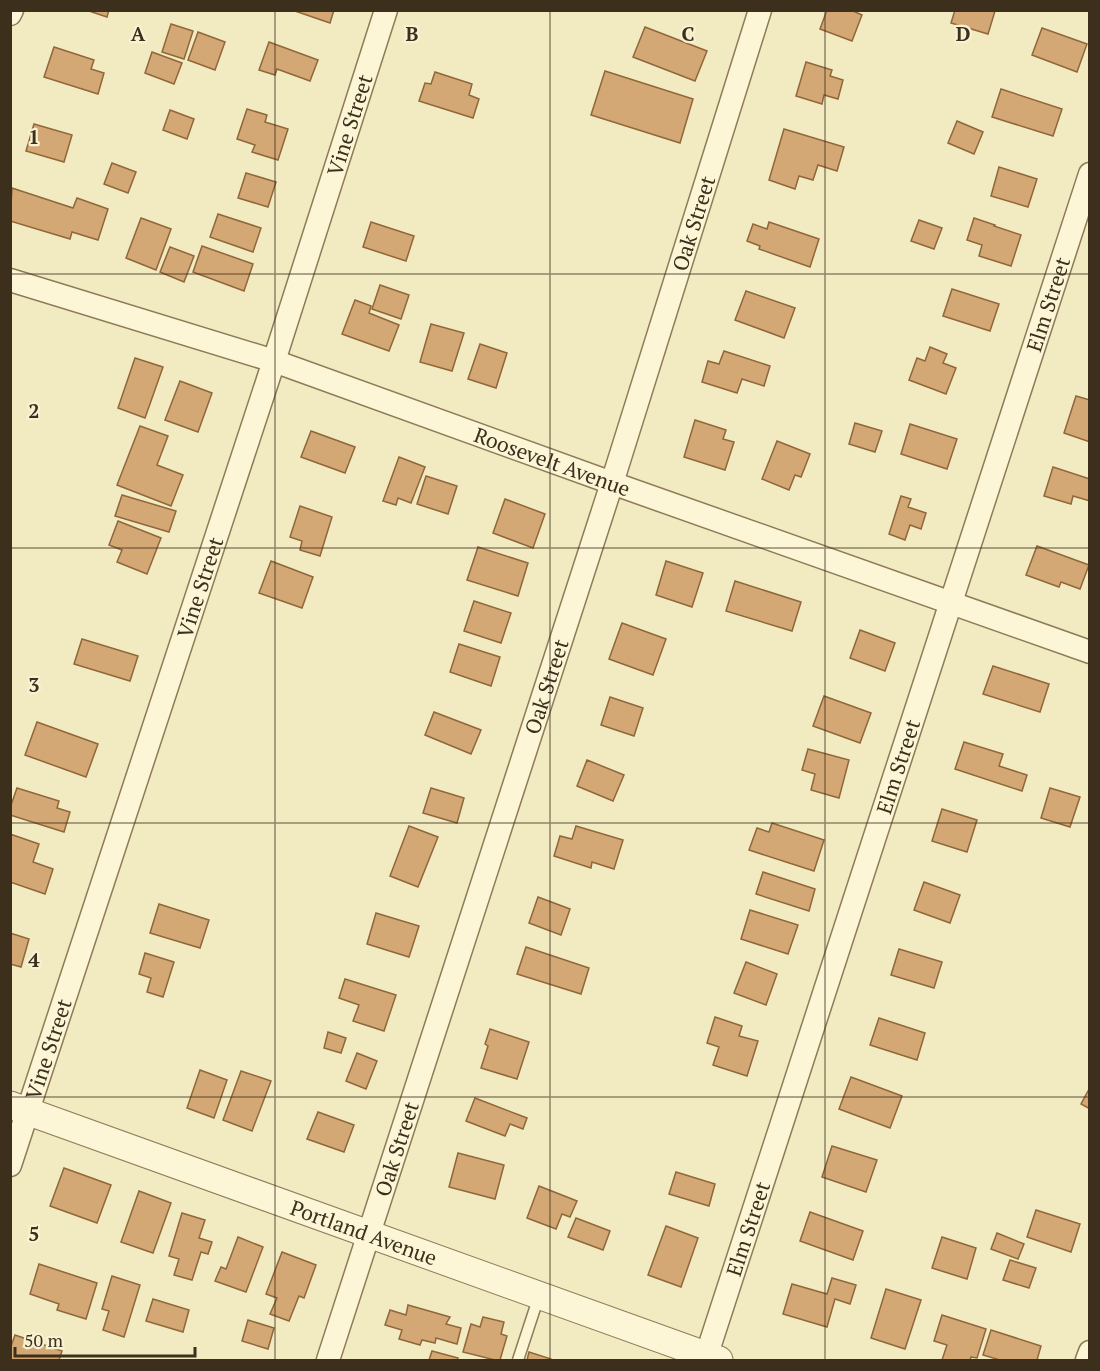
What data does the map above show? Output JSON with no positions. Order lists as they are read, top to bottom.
{
  "streets": {
    "street": [
      "Vine Street",
      "Oak Street",
      "Elm Street",
      "Roosevelt Avenue",
      "Portland Avenue"
    ]
  },
  "crossings": [
    ["Vine Street", "Roosevelt Avenue"],
    ["Vine Street", "Portland Avenue"],
    ["Oak Street", "Roosevelt Avenue"],
    ["Oak Street", "Portland Avenue"],
    ["Elm Street", "Roosevelt Avenue"],
    ["Elm Street", "Portland Avenue"]
  ],
  "scale_bar": "50 m",
  "grid": {
    "columns": [
      "A",
      "B",
      "C",
      "D"
    ],
    "rows": [
      "1",
      "2",
      "3",
      "4",
      "5"
    ]
  }
}
